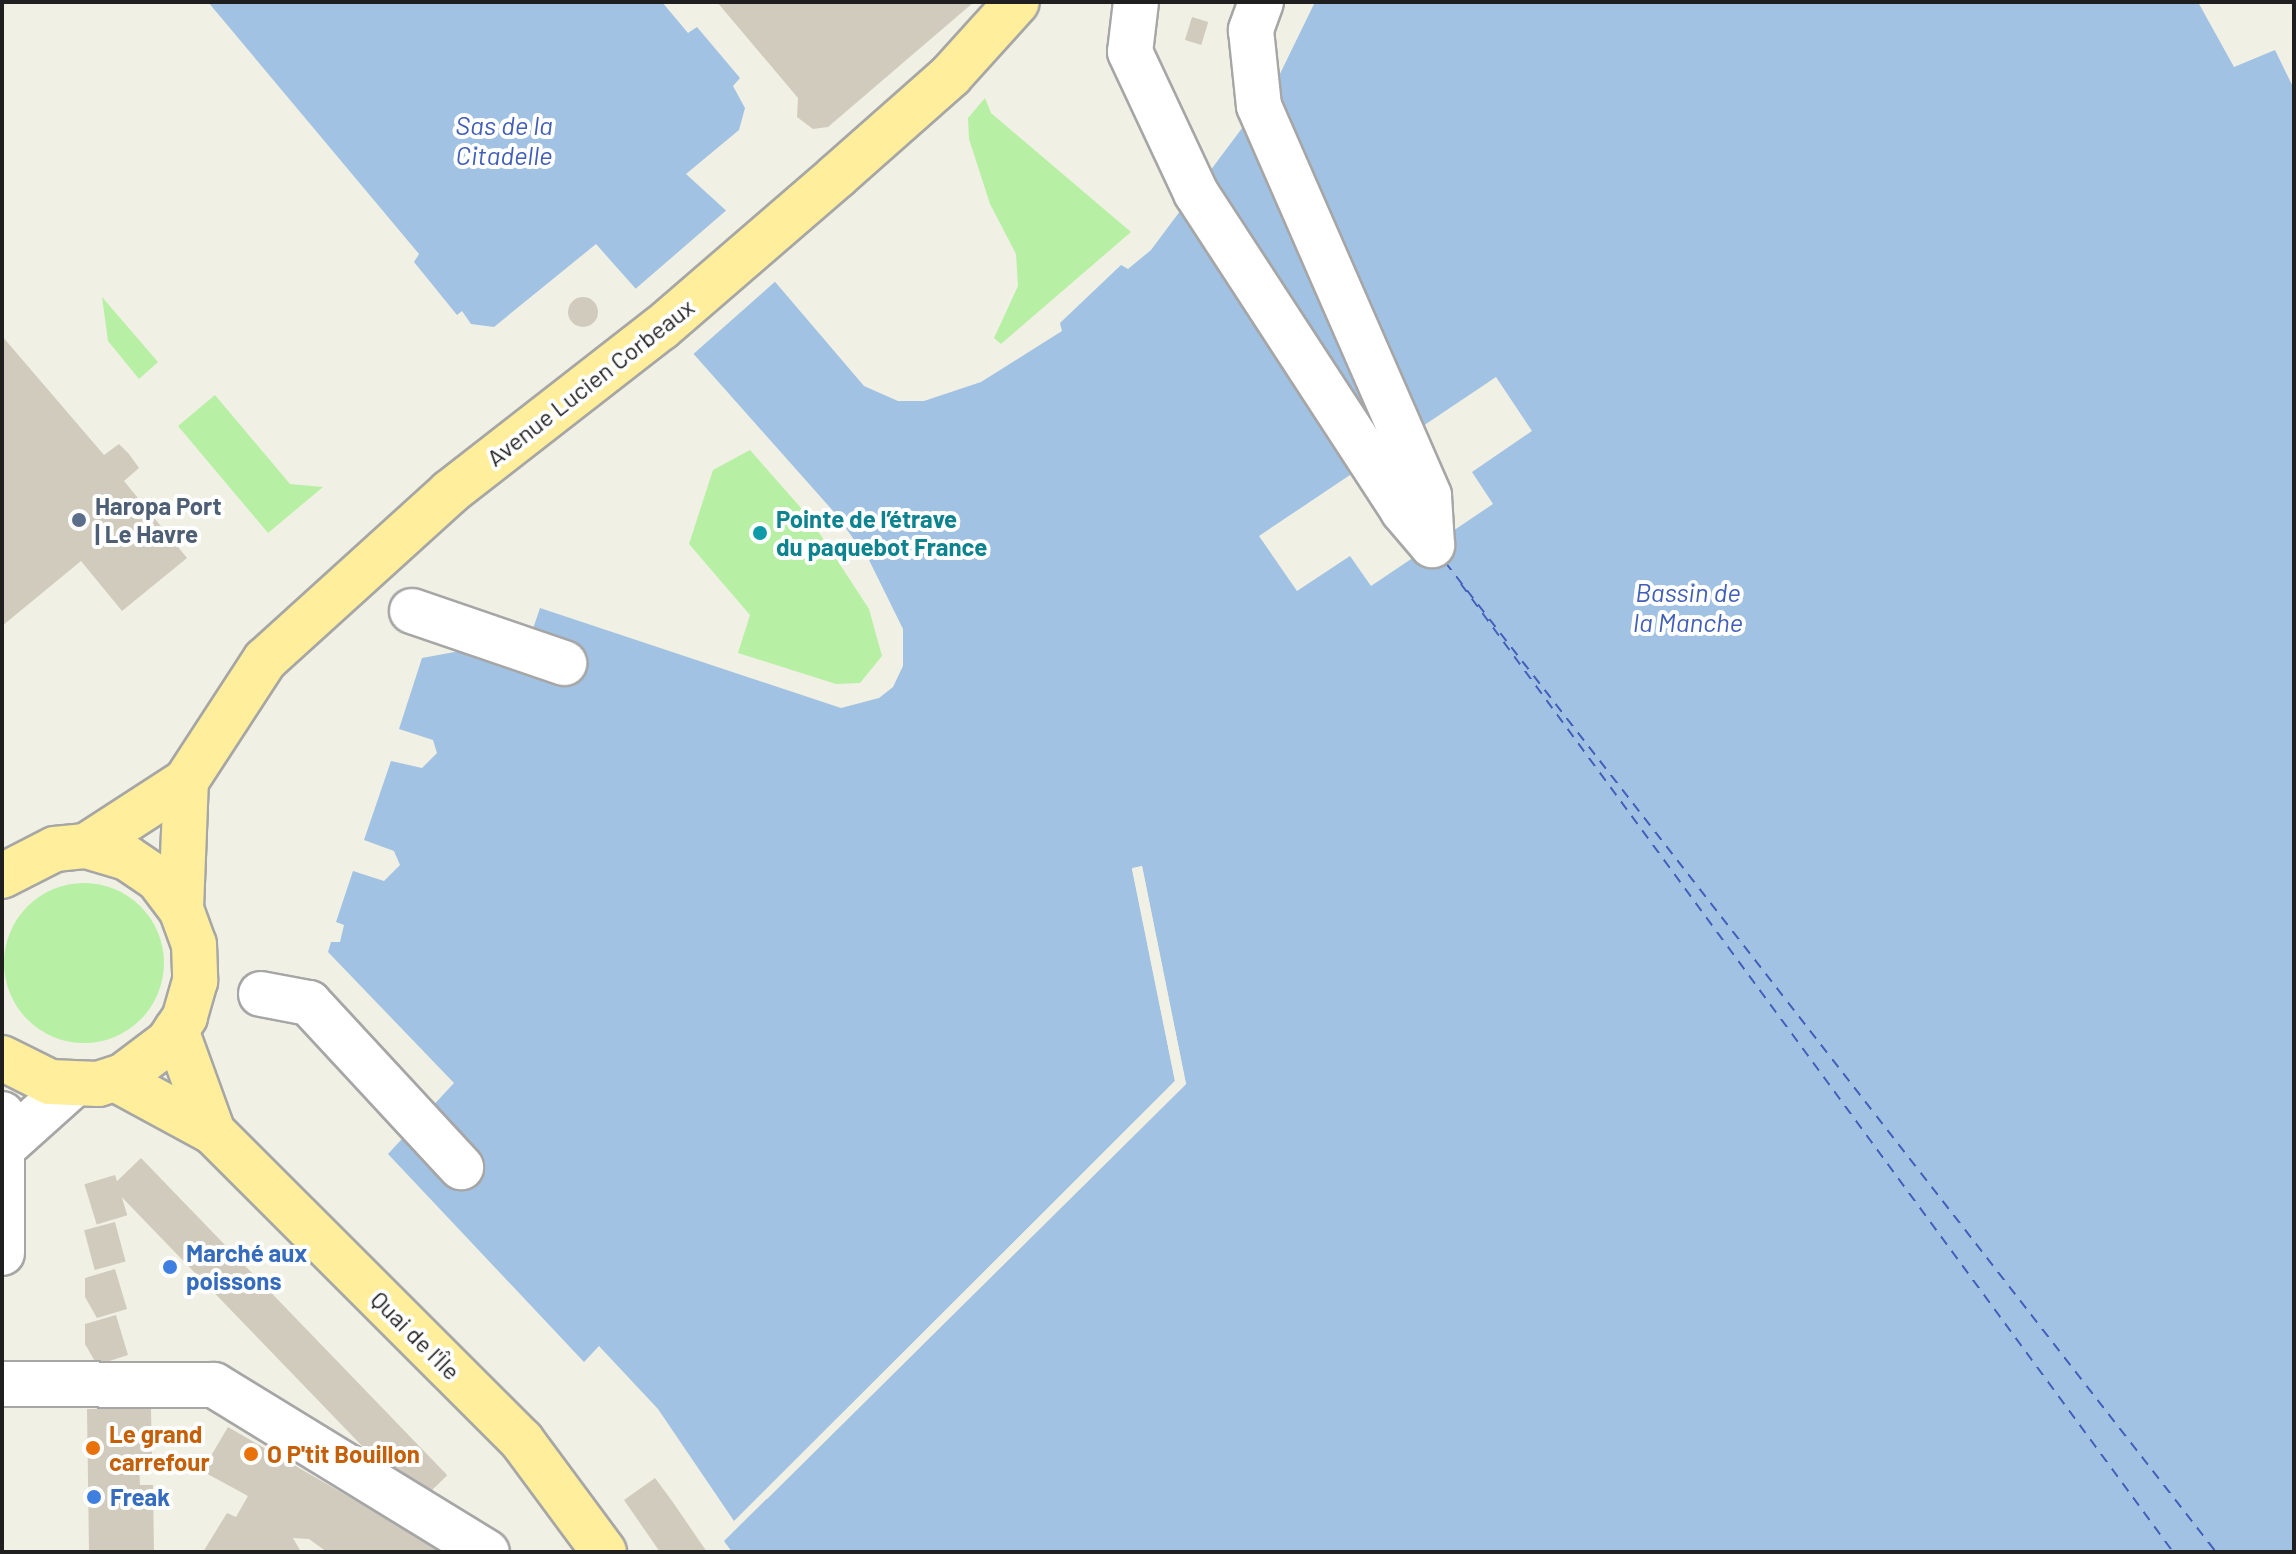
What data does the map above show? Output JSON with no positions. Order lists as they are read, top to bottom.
{
  "streets": {
    "main road": ["Avenue Lucien Corbeaux", "Quai de l'Île"]
  },
  "water": ["Sas de la Citadelle", "Bassin de la Manche"],
  "places": [
    "Haropa Port | Le Havre",
    "Pointe de l’étrave du paquebot France",
    "Marché aux poissons",
    "Le grand carrefour",
    "O P'tit Bouillon",
    "Freak"
  ]
}
